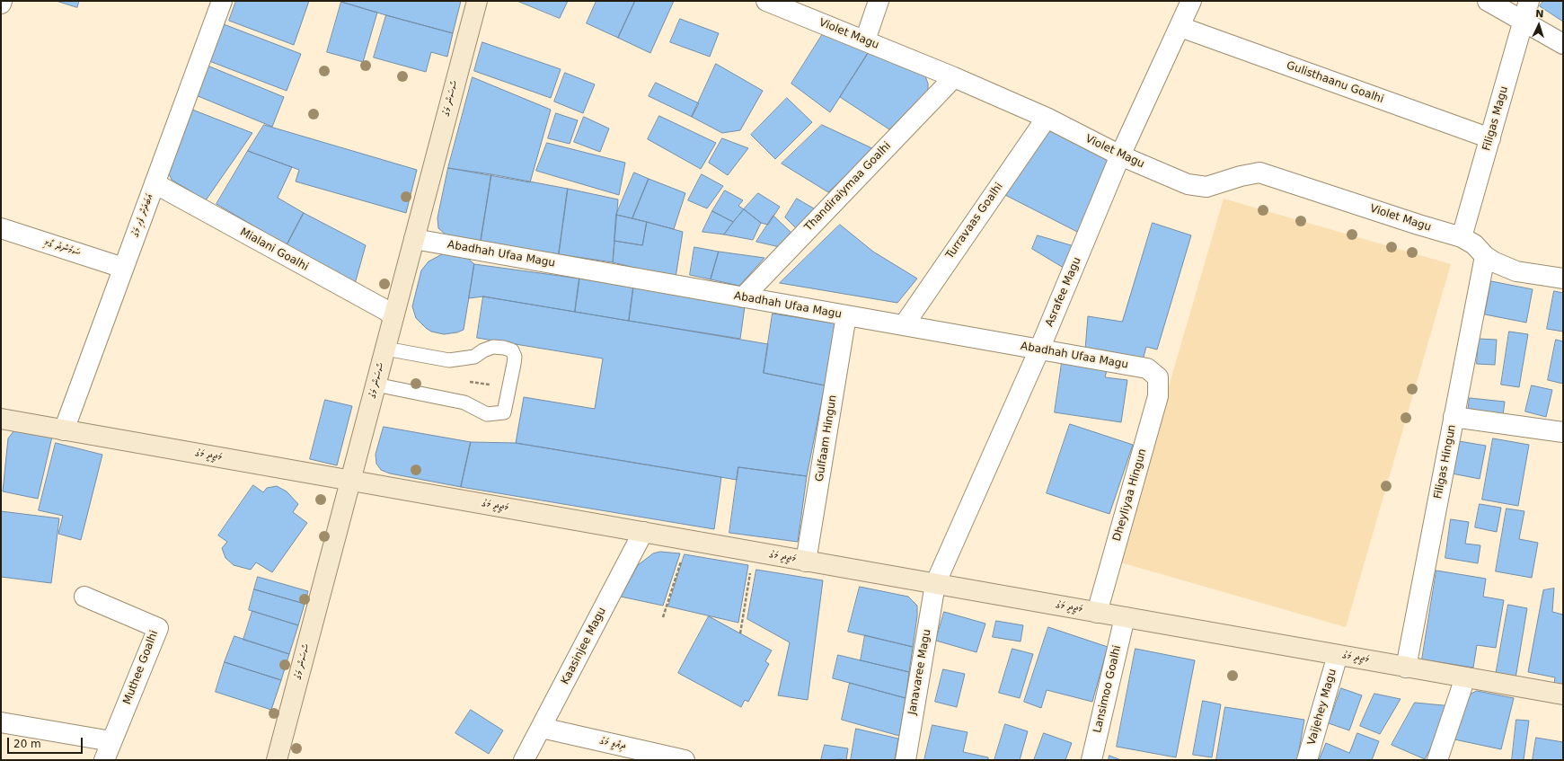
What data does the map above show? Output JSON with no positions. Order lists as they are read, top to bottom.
{
  "streets": {
    "street": [
      "Violet Magu",
      "Gulisthaanu Goalhi",
      "ސޯސަން މަގު",
      "Filigas Magu",
      "Thandiraiymaa Goalhi",
      "އަބަދަށް ފެހި މަގު",
      "Turravaas Goalhi",
      "ސަމުންދު ގޯޅި",
      "Mialani Goalhi",
      "Abadhah Ufaa Magu",
      "Asrafee Magu",
      "Gulfaam Hingun",
      "މަޖީދީ މަގު",
      "Filigas Hingun",
      "Dheyliyaa Hingun",
      "Kaasinjee Magu",
      "Muthee Goalhi",
      "Janavaree Magu",
      "Lansimoo Goalhi",
      "Vaijehey Magu",
      "ދިއްލީ މަގު"
    ]
  },
  "crossings": [
    ["Violet Magu", "Filigas Magu"],
    ["Violet Magu", "Thandiraiymaa Goalhi"],
    ["Violet Magu", "Turravaas Goalhi"],
    ["Violet Magu", "Asrafee Magu"],
    ["Violet Magu", "Filigas Hingun"],
    ["Gulisthaanu Goalhi", "Filigas Magu"],
    ["Gulisthaanu Goalhi", "Asrafee Magu"],
    ["ސޯސަން މަގު", "Mialani Goalhi"],
    ["ސޯސަން މަގު", "Abadhah Ufaa Magu"],
    ["ސޯސަން މަގު", "މަޖީދީ މަގު"],
    ["Filigas Magu", "Filigas Hingun"],
    ["Thandiraiymaa Goalhi", "Abadhah Ufaa Magu"],
    ["އަބަދަށް ފެހި މަގު", "ސަމުންދު ގޯޅި"],
    ["އަބަދަށް ފެހި މަގު", "Mialani Goalhi"],
    ["އަބަދަށް ފެހި މަގު", "މަޖީދީ މަގު"],
    ["Turravaas Goalhi", "Abadhah Ufaa Magu"],
    ["Abadhah Ufaa Magu", "Asrafee Magu"],
    ["Abadhah Ufaa Magu", "Gulfaam Hingun"],
    ["Abadhah Ufaa Magu", "Dheyliyaa Hingun"],
    ["Asrafee Magu", "މަޖީދީ މަގު"],
    ["Asrafee Magu", "Janavaree Magu"],
    ["Gulfaam Hingun", "މަޖީދީ މަގު"],
    ["މަޖީދީ މަގު", "Filigas Hingun"],
    ["މަޖީދީ މަގު", "Dheyliyaa Hingun"],
    ["މަޖީދީ މަގު", "Kaasinjee Magu"],
    ["މަޖީދީ މަގު", "Janavaree Magu"],
    ["މަޖީދީ މަގު", "Lansimoo Goalhi"],
    ["މަޖީދީ މަގު", "Vaijehey Magu"],
    ["Kaasinjee Magu", "ދިއްލީ މަގު"]
  ],
  "scale_bar": "20 m",
  "north": "top"
}
